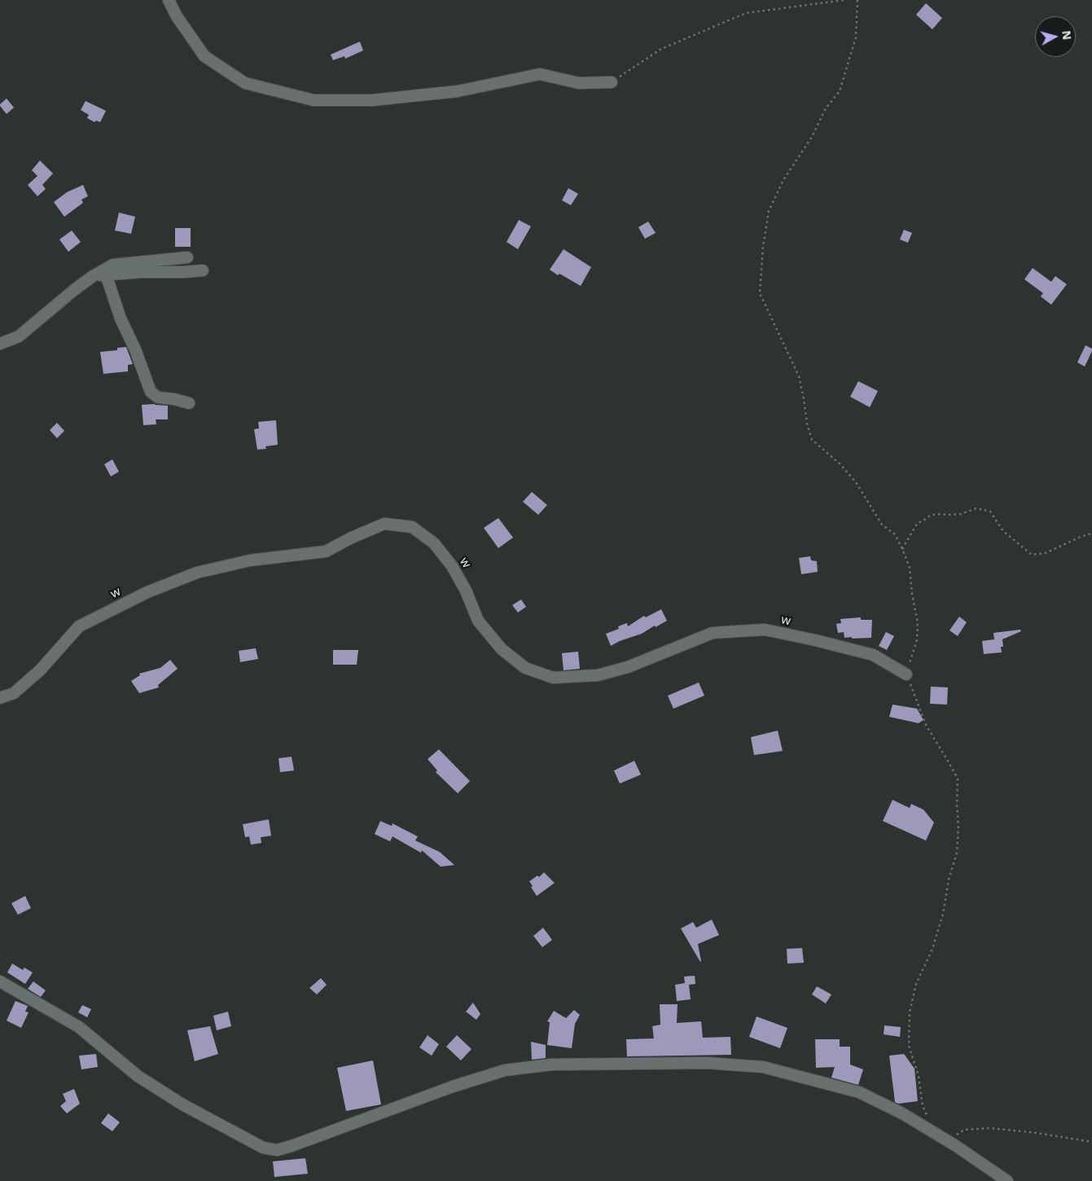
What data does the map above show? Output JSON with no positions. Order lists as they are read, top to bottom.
{
  "streets": {
    "street": ["w"]
  },
  "north": "right"
}
